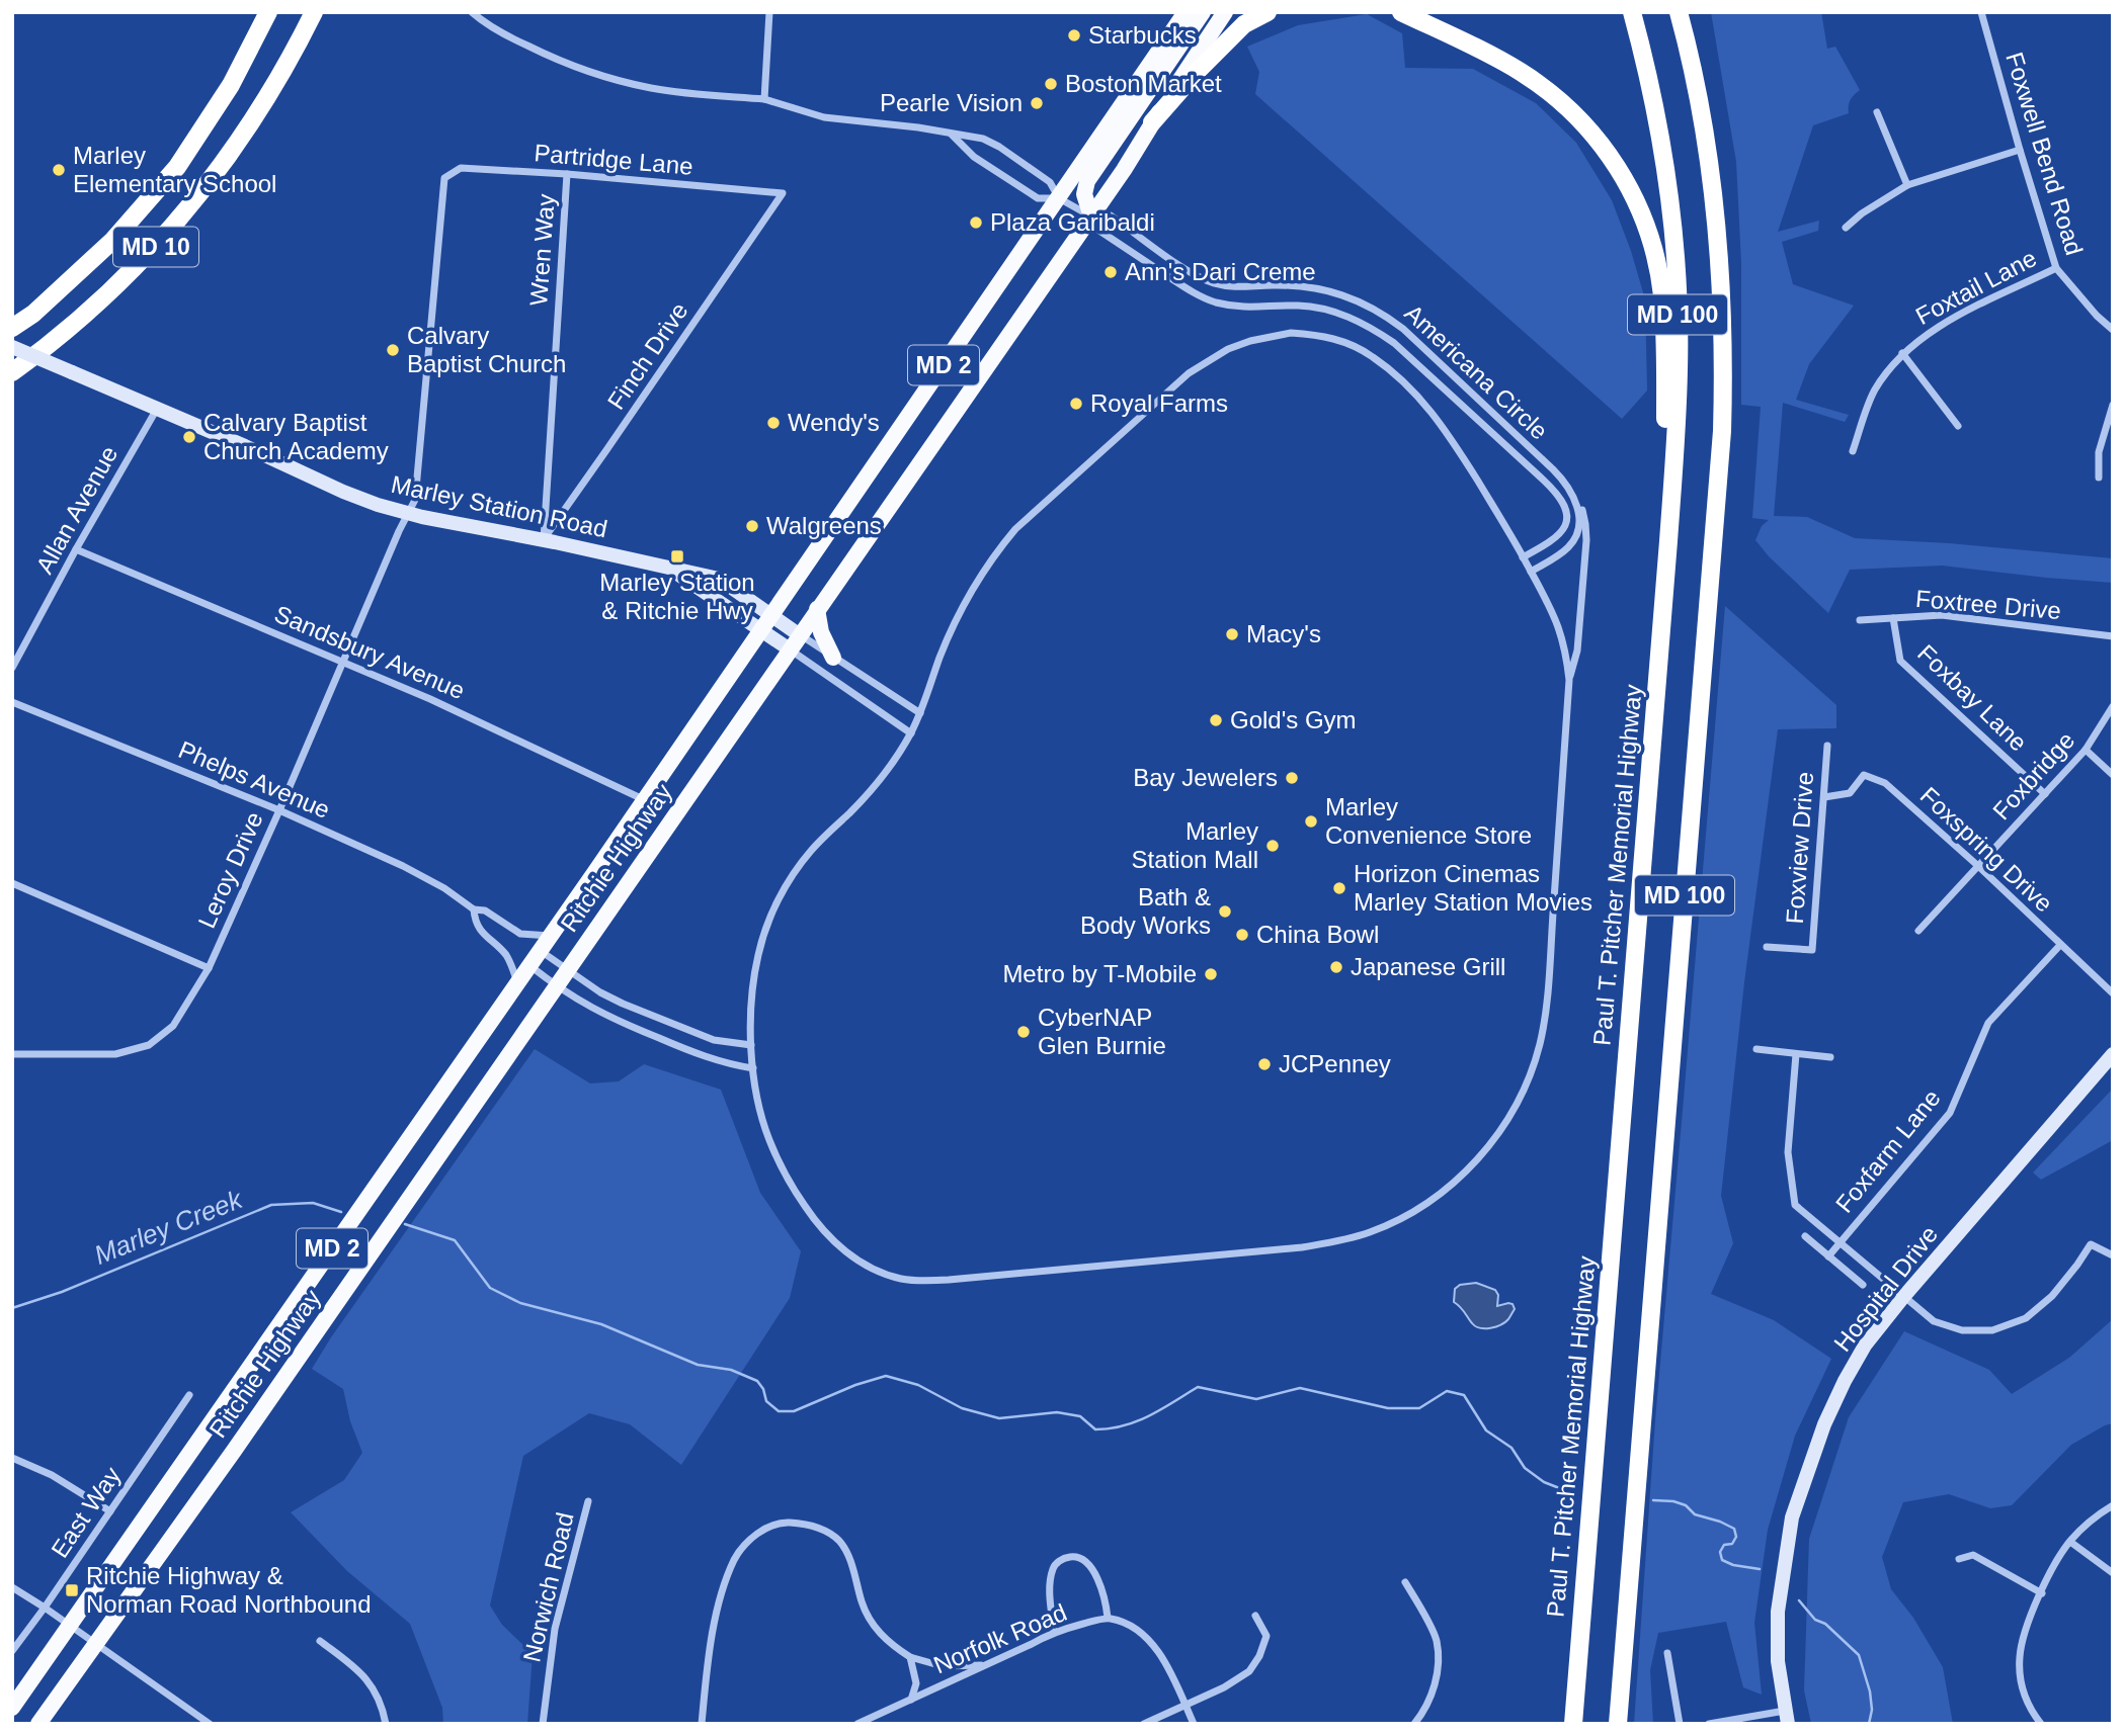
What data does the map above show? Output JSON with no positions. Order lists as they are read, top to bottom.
{
  "streets": {
    "highway": ["MD 10", "MD 100", "Paul T. Pitcher Memorial Highway"],
    "main road": [
      "MD 2",
      "Marley Station Road",
      "Ritchie Highway",
      "Hospital Drive"
    ],
    "street": [
      "Foxwell Bend Road",
      "Partridge Lane",
      "Wren Way",
      "Foxtail Lane",
      "Finch Drive",
      "Americana Circle",
      "Allan Avenue",
      "Foxtree Drive",
      "Sandsbury Avenue",
      "Foxbay Lane",
      "Foxbridge",
      "Phelps Avenue",
      "Foxview Drive",
      "Foxspring Drive",
      "Leroy Drive",
      "Foxfarm Lane",
      "East Way",
      "Norwich Road",
      "Norfolk Road"
    ]
  },
  "crossings": [
    ["Foxwell Bend Road", "Foxtail Lane"],
    ["Partridge Lane", "Wren Way"],
    ["Partridge Lane", "Finch Drive"],
    ["Partridge Lane", "Leroy Drive"],
    ["Wren Way", "Finch Drive"],
    ["Wren Way", "Marley Station Road"],
    ["Finch Drive", "Marley Station Road"],
    ["Americana Circle", "Ritchie Highway"],
    ["Marley Station Road", "Allan Avenue"],
    ["Marley Station Road", "Ritchie Highway"],
    ["Marley Station Road", "Leroy Drive"],
    ["Allan Avenue", "Sandsbury Avenue"],
    ["Foxtree Drive", "Foxbay Lane"],
    ["Sandsbury Avenue", "Ritchie Highway"],
    ["Sandsbury Avenue", "Leroy Drive"],
    ["Foxbay Lane", "Foxbridge"],
    ["Foxbridge", "Foxspring Drive"],
    ["Phelps Avenue", "Ritchie Highway"],
    ["Phelps Avenue", "Leroy Drive"],
    ["Foxview Drive", "Foxspring Drive"],
    ["Foxspring Drive", "Foxfarm Lane"]
  ],
  "water": ["Marley Creek"],
  "places": {
    "other": [
      "Starbucks",
      "Boston Market",
      "Pearle Vision",
      "Marley Elementary School",
      "Plaza Garibaldi",
      "Ann's Dari Creme",
      "Calvary Baptist Church",
      "Royal Farms",
      "Wendy's",
      "Calvary Baptist Church Academy",
      "Walgreens",
      "Macy's",
      "Gold's Gym",
      "Bay Jewelers",
      "Marley Convenience Store",
      "Marley Station Mall",
      "Horizon Cinemas Marley Station Movies",
      "Bath & Body Works",
      "China Bowl",
      "Japanese Grill",
      "Metro by T-Mobile",
      "CyberNAP Glen Burnie",
      "JCPenney"
    ],
    "transit": ["Marley Station & Ritchie Hwy", "Ritchie Highway & Norman Road Northbound"]
  }
}
